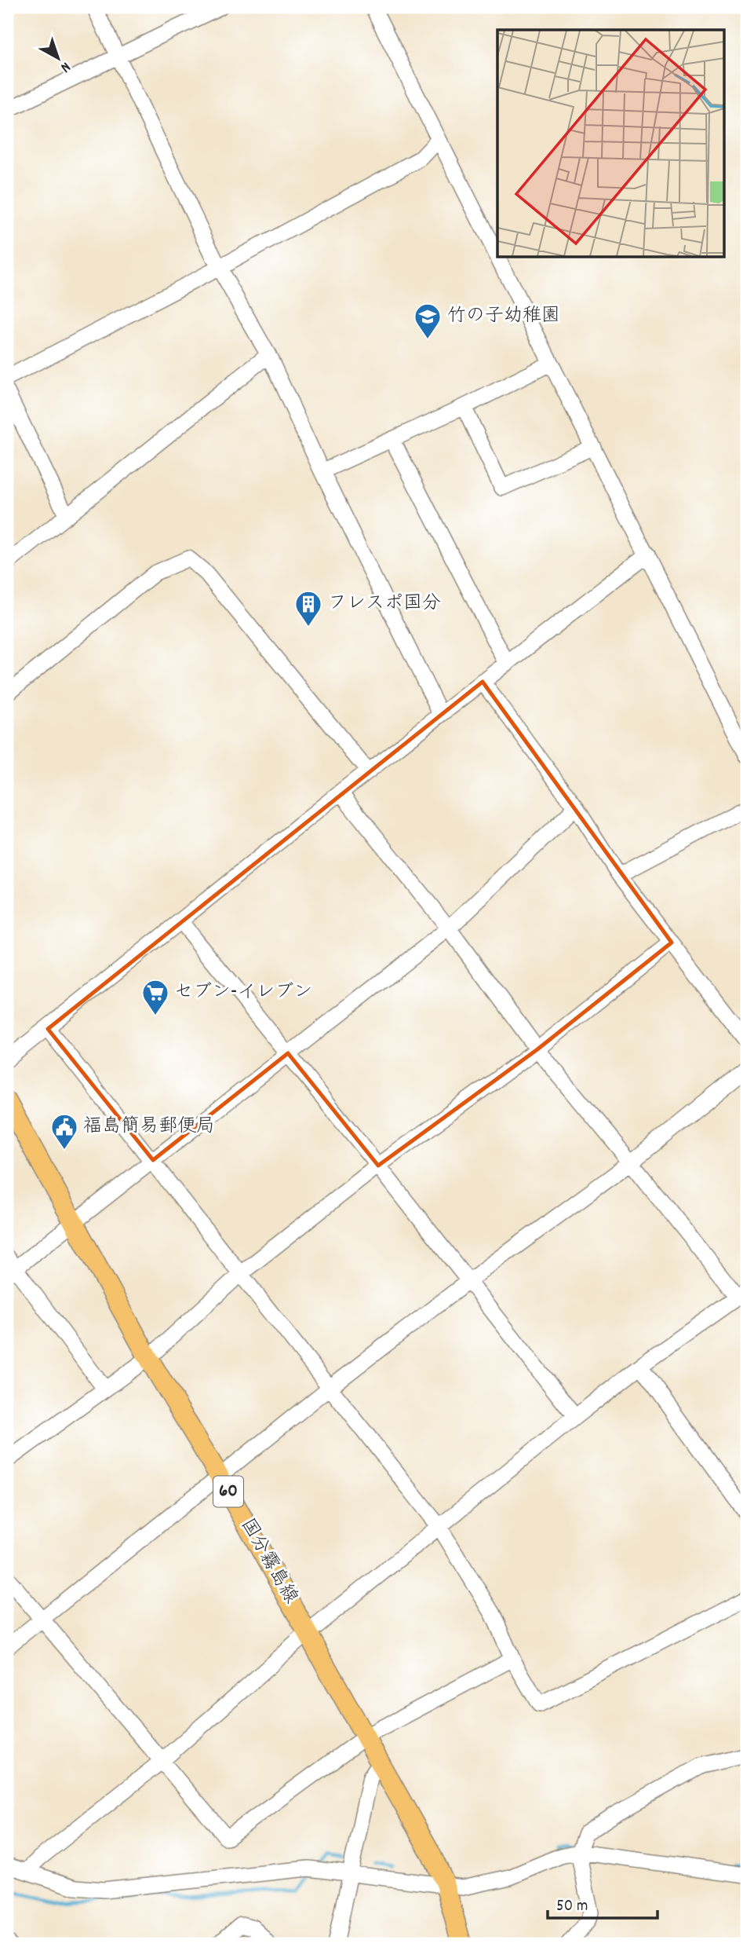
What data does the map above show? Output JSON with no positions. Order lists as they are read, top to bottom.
{
  "streets": {
    "main road": ["60", "国分霧島線"]
  },
  "places": {
    "school or university": ["竹の子幼稚園"],
    "building": ["フレスポ国分"],
    "supermarket": ["セブン-イレブン"],
    "public building": ["福島簡易郵便局"]
  },
  "scale_bar": "50 m",
  "north": "bottom right"
}
